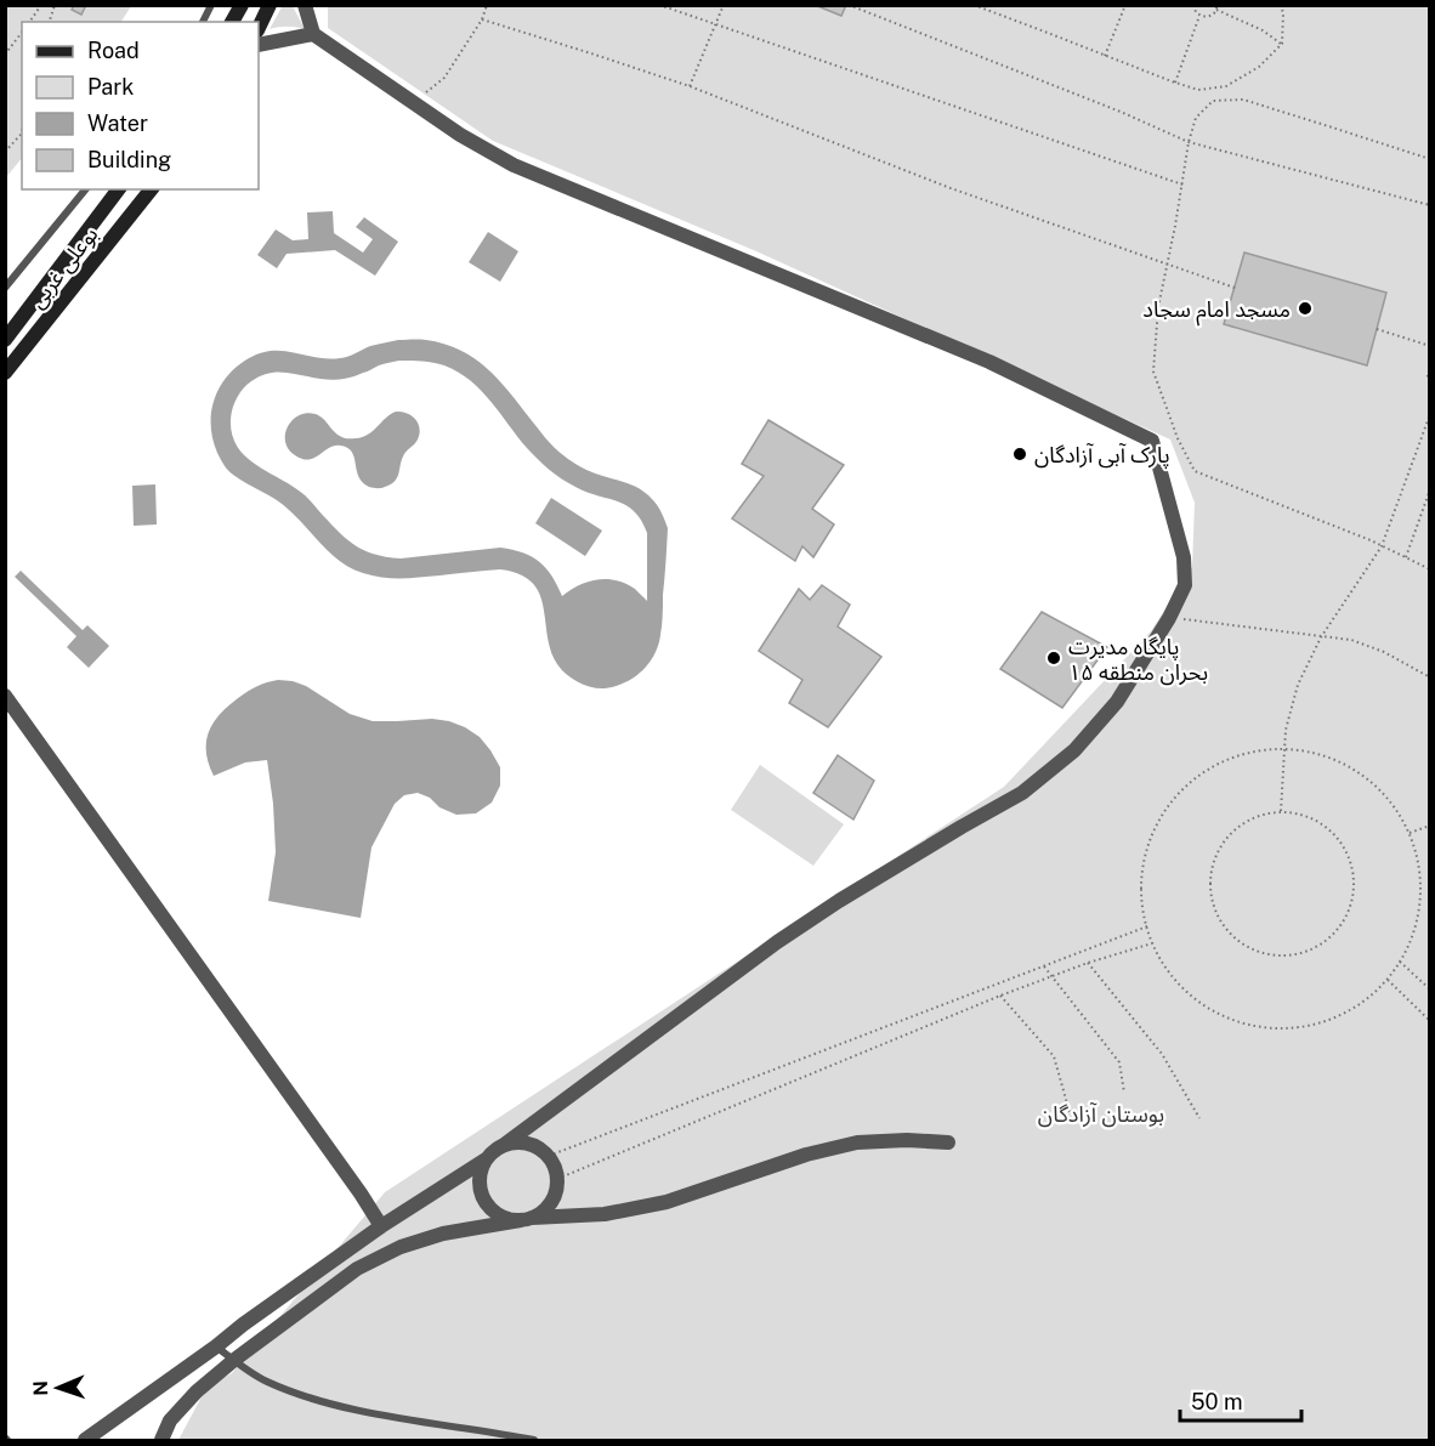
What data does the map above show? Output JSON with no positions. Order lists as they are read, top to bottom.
{
  "streets": {
    "main road": ["بوعلی غربی"]
  },
  "parks": ["بوستان آزادگان"],
  "places": ["مسجد امام سجاد", "پارک آبی آزادگان", "پایگاه مدیرت بحران منطقه ۱۵"],
  "legend": [
    "Road",
    "Park",
    "Water",
    "Building"
  ],
  "scale_bar": "50 m",
  "north": "left"
}
